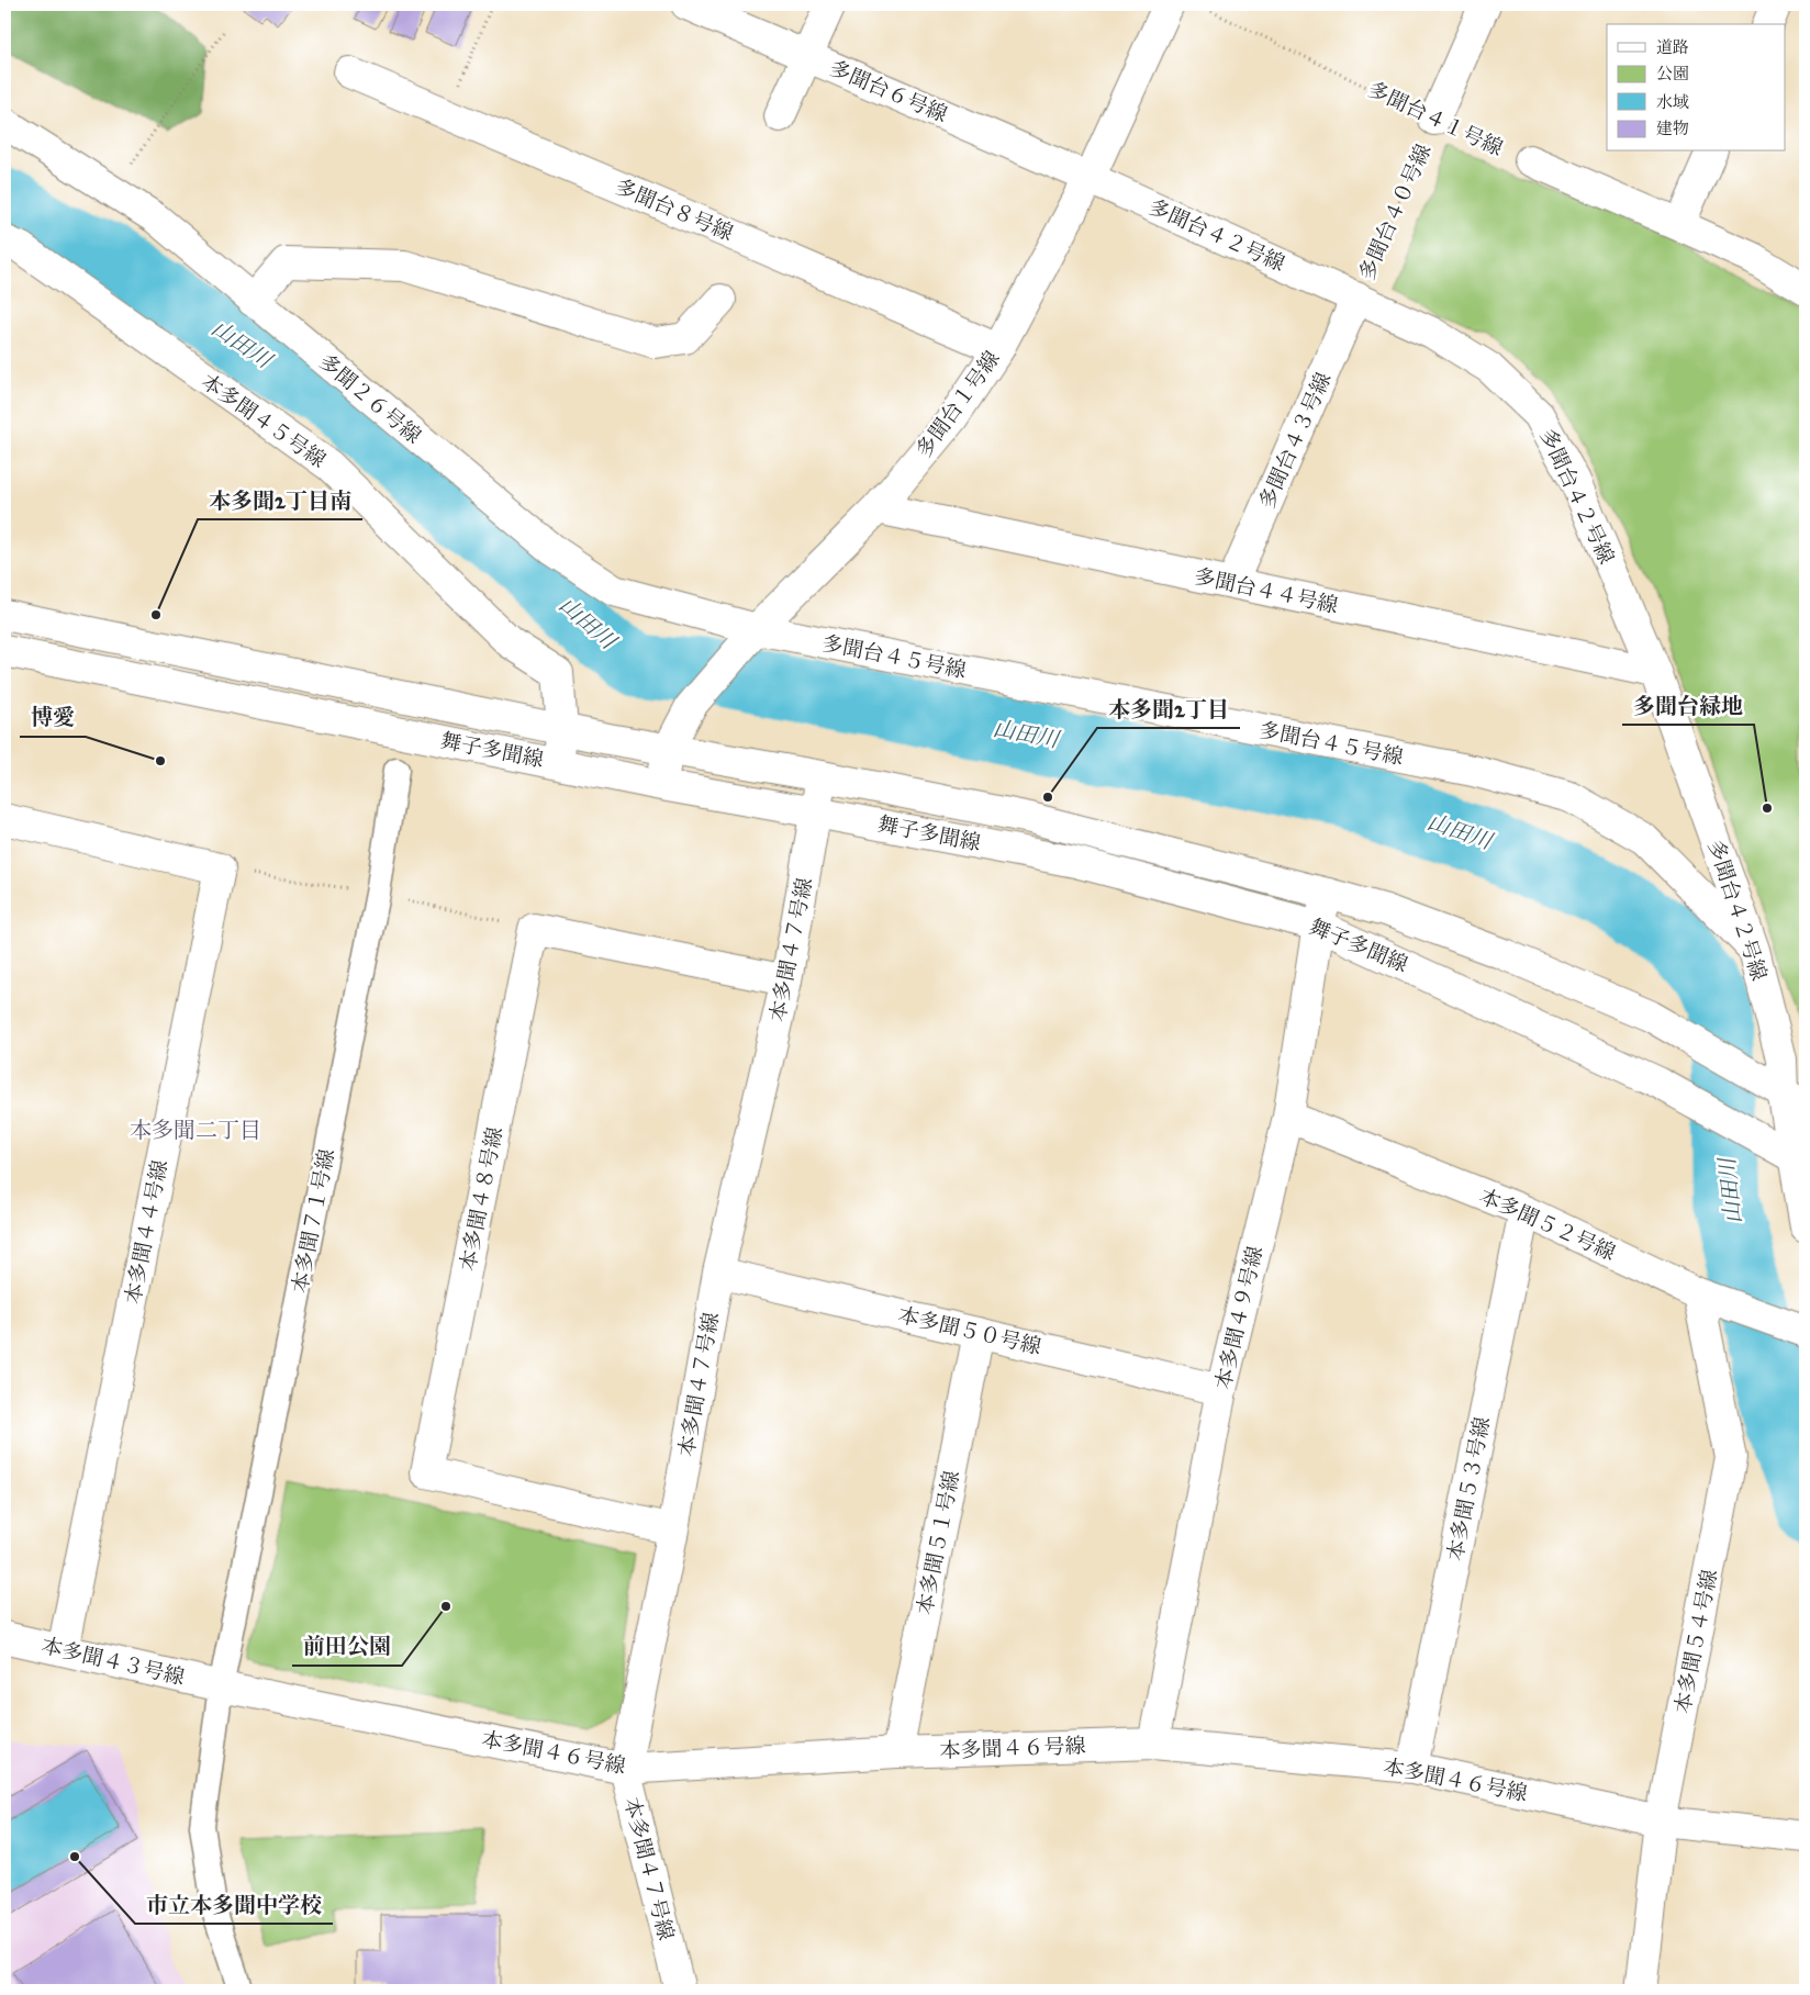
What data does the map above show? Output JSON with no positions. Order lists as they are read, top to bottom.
{
  "streets": {
    "street": [
      "多聞台６号線",
      "多聞台４１号線",
      "多聞台８号線",
      "多聞台４０号線",
      "多聞台４２号線",
      "多聞２６号線",
      "多聞台１号線",
      "本多聞４５号線",
      "多聞台４３号線",
      "多聞台４４号線",
      "多聞台４５号線",
      "舞子多聞線",
      "本多聞４７号線",
      "本多聞４８号線",
      "本多聞７１号線",
      "本多聞５２号線",
      "本多聞４４号線",
      "本多聞４９号線",
      "本多聞５０号線",
      "本多聞５３号線",
      "本多聞５１号線",
      "本多聞５４号線",
      "本多聞４３号線",
      "本多聞４６号線"
    ]
  },
  "crossings": [
    ["多聞台６号線", "多聞台４２号線"],
    ["多聞台６号線", "多聞台１号線"],
    ["多聞台４１号線", "多聞台４０号線"],
    ["多聞台８号線", "多聞台１号線"],
    ["多聞台４０号線", "多聞台４２号線"],
    ["多聞台４０号線", "多聞台４３号線"],
    ["多聞台４２号線", "多聞台１号線"],
    ["多聞台４２号線", "多聞台４３号線"],
    ["多聞台４２号線", "多聞台４４号線"],
    ["多聞台４２号線", "多聞台４５号線"],
    ["多聞台４２号線", "舞子多聞線"],
    ["多聞２６号線", "多聞台１号線"],
    ["多聞２６号線", "多聞台４５号線"],
    ["多聞台１号線", "多聞台４４号線"],
    ["多聞台１号線", "多聞台４５号線"],
    ["多聞台１号線", "舞子多聞線"],
    ["本多聞４５号線", "舞子多聞線"],
    ["多聞台４３号線", "多聞台４４号線"],
    ["舞子多聞線", "本多聞４７号線"],
    ["舞子多聞線", "本多聞４９号線"],
    ["本多聞４７号線", "本多聞４８号線"],
    ["本多聞４７号線", "本多聞５０号線"],
    ["本多聞４７号線", "本多聞４６号線"],
    ["本多聞７１号線", "本多聞４３号線"],
    ["本多聞７１号線", "本多聞４６号線"],
    ["本多聞５２号線", "本多聞４９号線"],
    ["本多聞５２号線", "本多聞５３号線"],
    ["本多聞５２号線", "本多聞５４号線"],
    ["本多聞４４号線", "本多聞４３号線"],
    ["本多聞４９号線", "本多聞５０号線"],
    ["本多聞４９号線", "本多聞４６号線"],
    ["本多聞５０号線", "本多聞５１号線"],
    ["本多聞５３号線", "本多聞４６号線"],
    ["本多聞５１号線", "本多聞４６号線"],
    ["本多聞５４号線", "本多聞４６号線"],
    ["本多聞４３号線", "本多聞４６号線"]
  ],
  "districts": ["本多聞二丁目"],
  "water": ["山田川"],
  "places": [
    "本多聞2丁目南",
    "博愛",
    "本多聞2丁目",
    "多聞台緑地",
    "前田公園",
    "市立本多聞中学校"
  ],
  "legend": [
    "道路",
    "公園",
    "水域",
    "建物"
  ]
}
